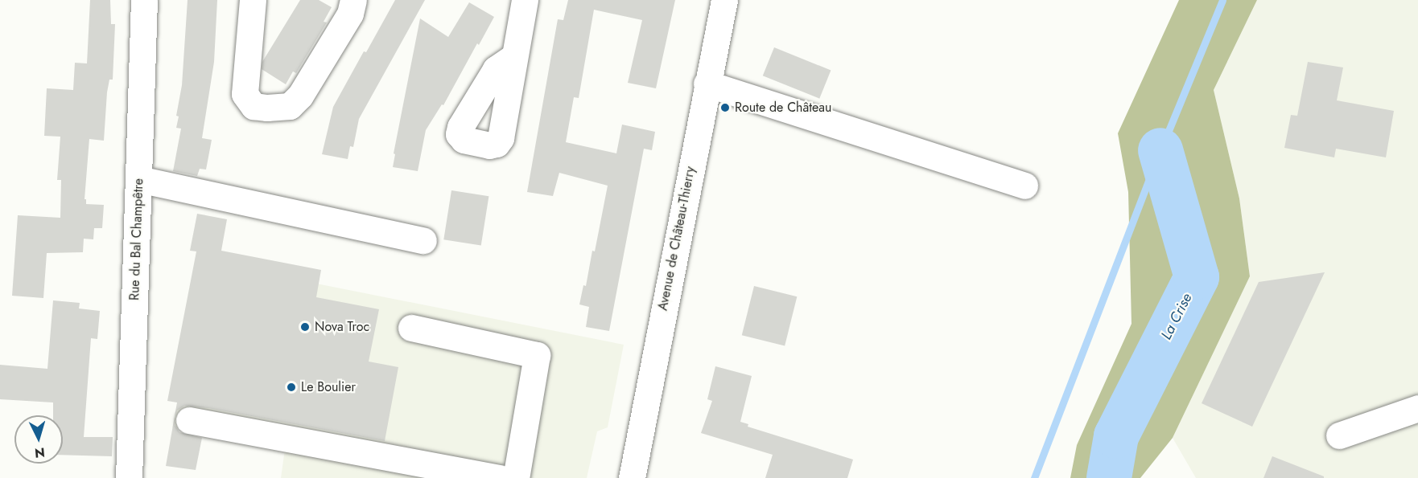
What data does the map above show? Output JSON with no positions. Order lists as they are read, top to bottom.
{
  "streets": {
    "street": ["Avenue de Château-Thierry", "Rue du Bal Champêtre"]
  },
  "water": ["La Crise"],
  "places": ["Route de Château", "Nova Troc", "Le Boulier"],
  "north": "bottom"
}
